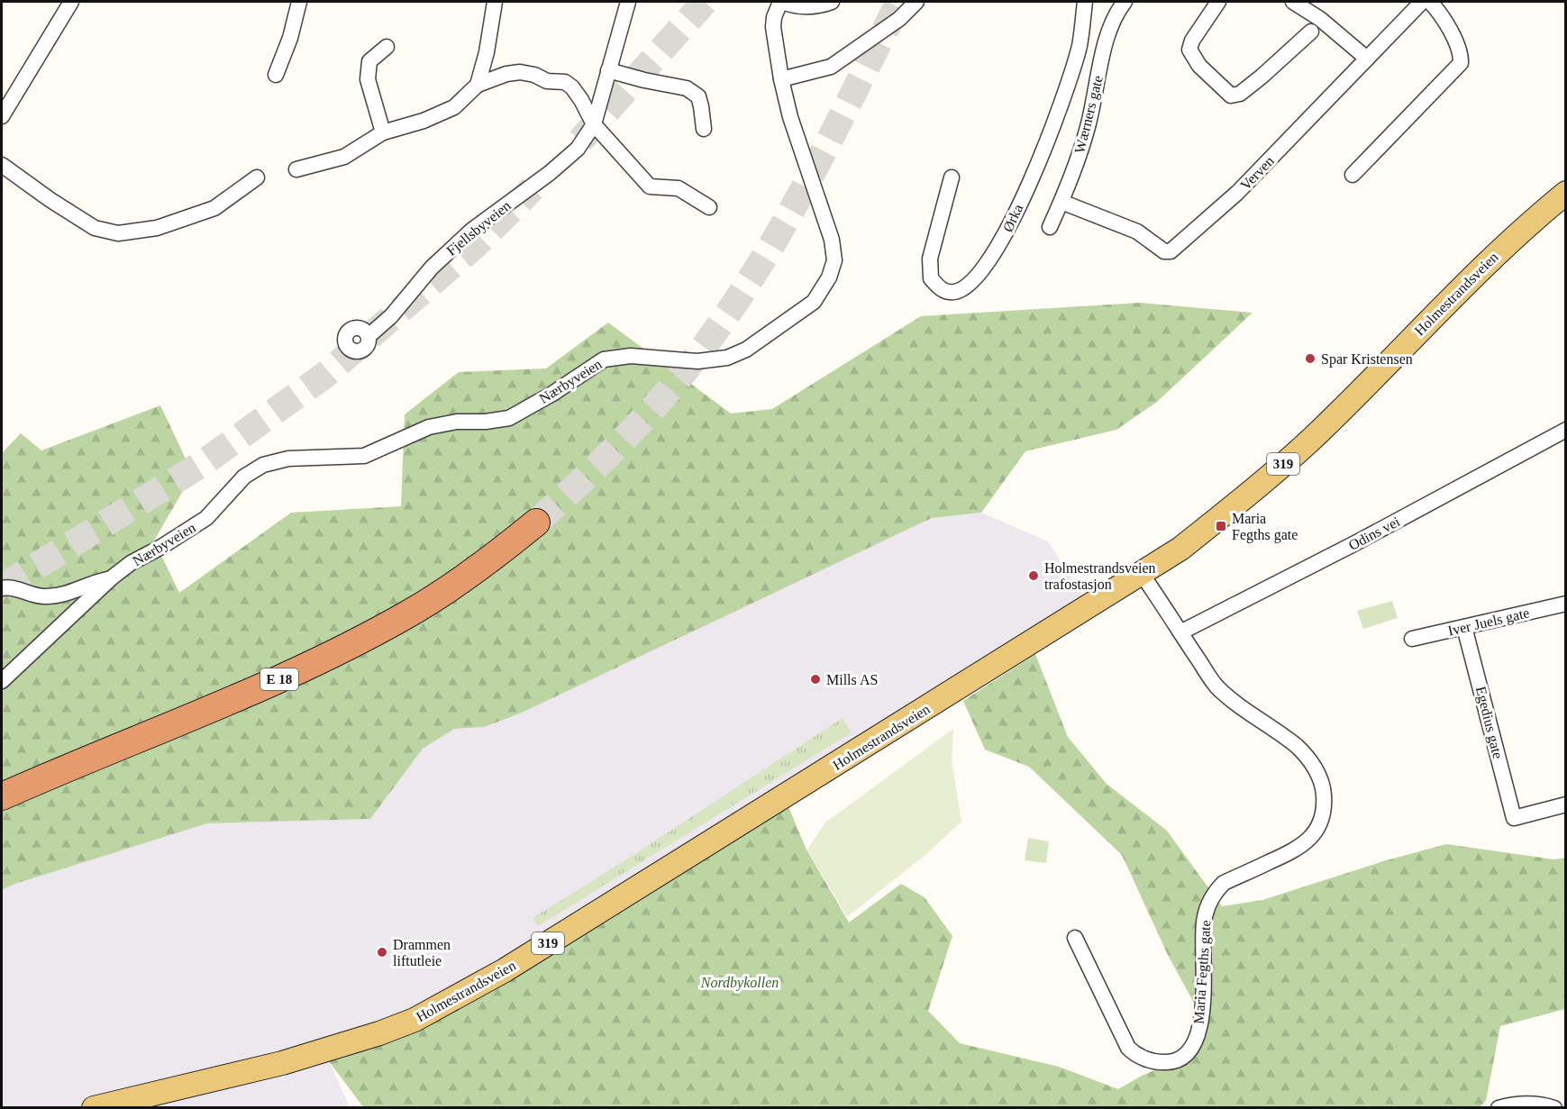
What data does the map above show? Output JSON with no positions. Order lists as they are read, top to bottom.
{
  "streets": {
    "highway": ["E 18"],
    "main road": ["Holmestrandsveien", "319"],
    "street": [
      "Wærners gate",
      "Verven",
      "Ørka",
      "Fjellsbyveien",
      "Nærbyveien",
      "Odins vei",
      "Iver Juels gate",
      "Egedius gate",
      "Maria Fegths gate"
    ]
  },
  "crossings": [
    ["Wærners gate", "Verven"],
    ["Holmestrandsveien", "Maria Fegths gate"],
    ["Odins vei", "Maria Fegths gate"],
    ["Iver Juels gate", "Egedius gate"]
  ],
  "parks": ["Nordbykollen"],
  "places": {
    "other": [
      "Spar Kristensen",
      "Holmestrandsveien trafostasjon",
      "Mills AS",
      "Drammen liftutleie"
    ],
    "transit": ["Maria Fegths gate"]
  }
}
